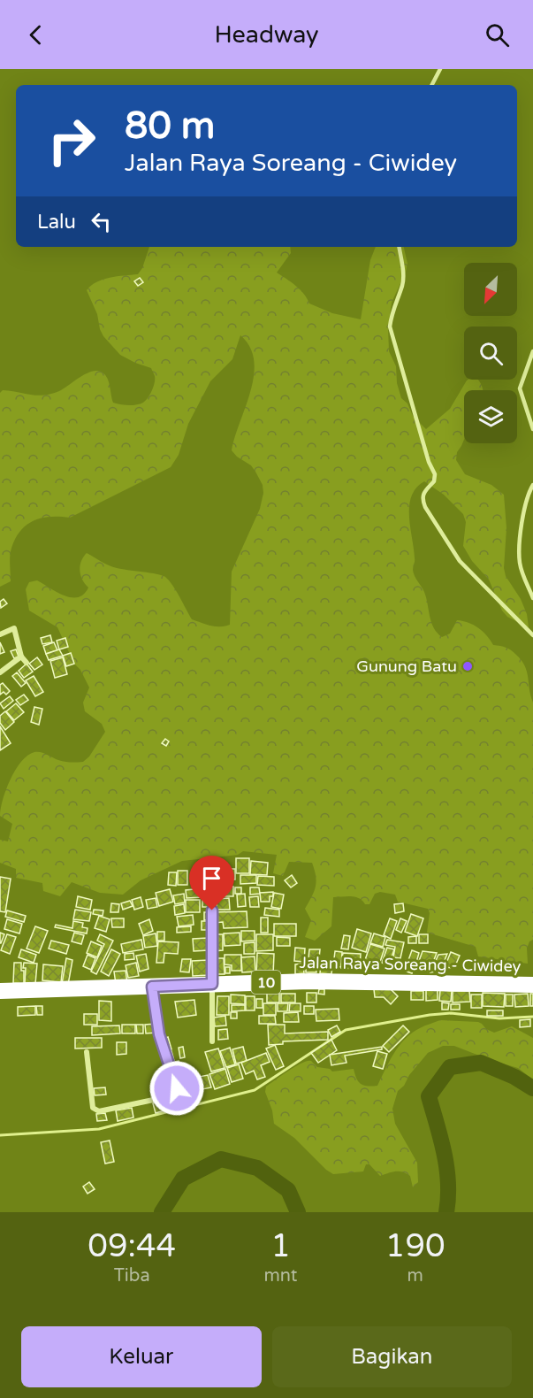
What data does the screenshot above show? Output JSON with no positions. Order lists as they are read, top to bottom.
{
  "streets": {
    "highway": ["Jalan Raya Soreang - Ciwidey", "10"]
  },
  "places": ["Gunung Batu"],
  "north": "bottom left",
  "page": {
    "header": "Headway",
    "turn": ["80 m", "Jalan Raya Soreang - Ciwidey"],
    "then": "Lalu",
    "eta": [
      "09:44",
      "Tiba",
      "1",
      "mnt",
      "190",
      "m"
    ],
    "buttons": ["Keluar", "Bagikan"]
  }
}
